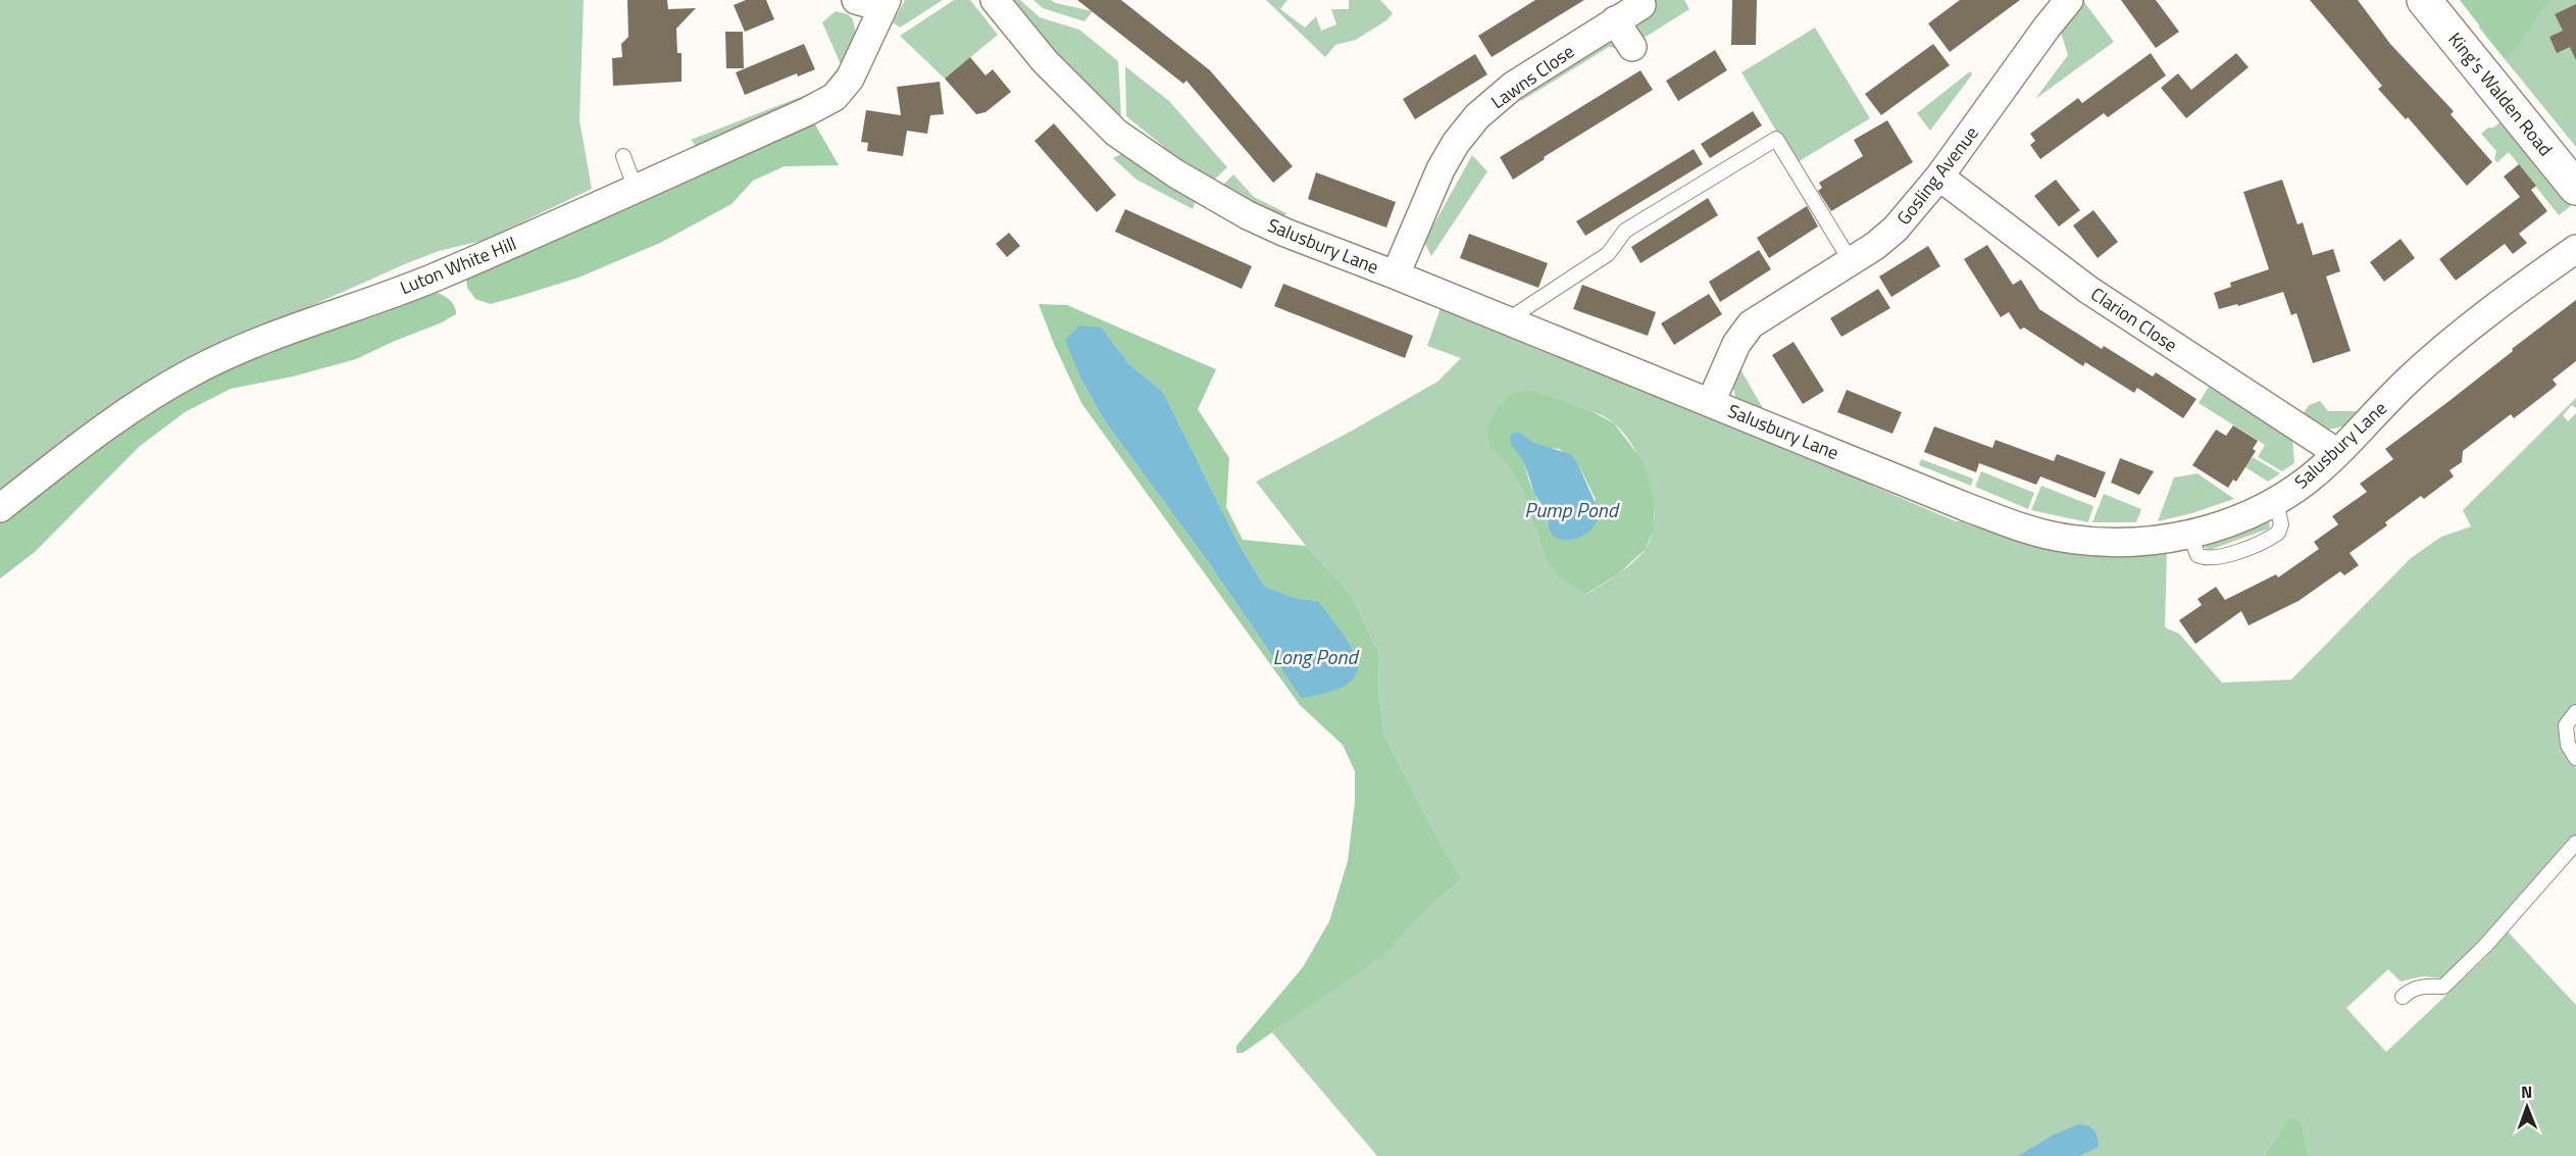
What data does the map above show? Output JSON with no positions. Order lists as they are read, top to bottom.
{
  "streets": {
    "street": [
      "Lawns Close",
      "King's Walden Road",
      "Gosling Avenue",
      "Salusbury Lane",
      "Luton White Hill",
      "Clarion Close"
    ]
  },
  "crossings": [
    ["Lawns Close", "Salusbury Lane"],
    ["Gosling Avenue", "Salusbury Lane"],
    ["Gosling Avenue", "Clarion Close"],
    ["Salusbury Lane", "Clarion Close"]
  ],
  "water": ["Pump Pond", "Long Pond"],
  "north": "top"
}
